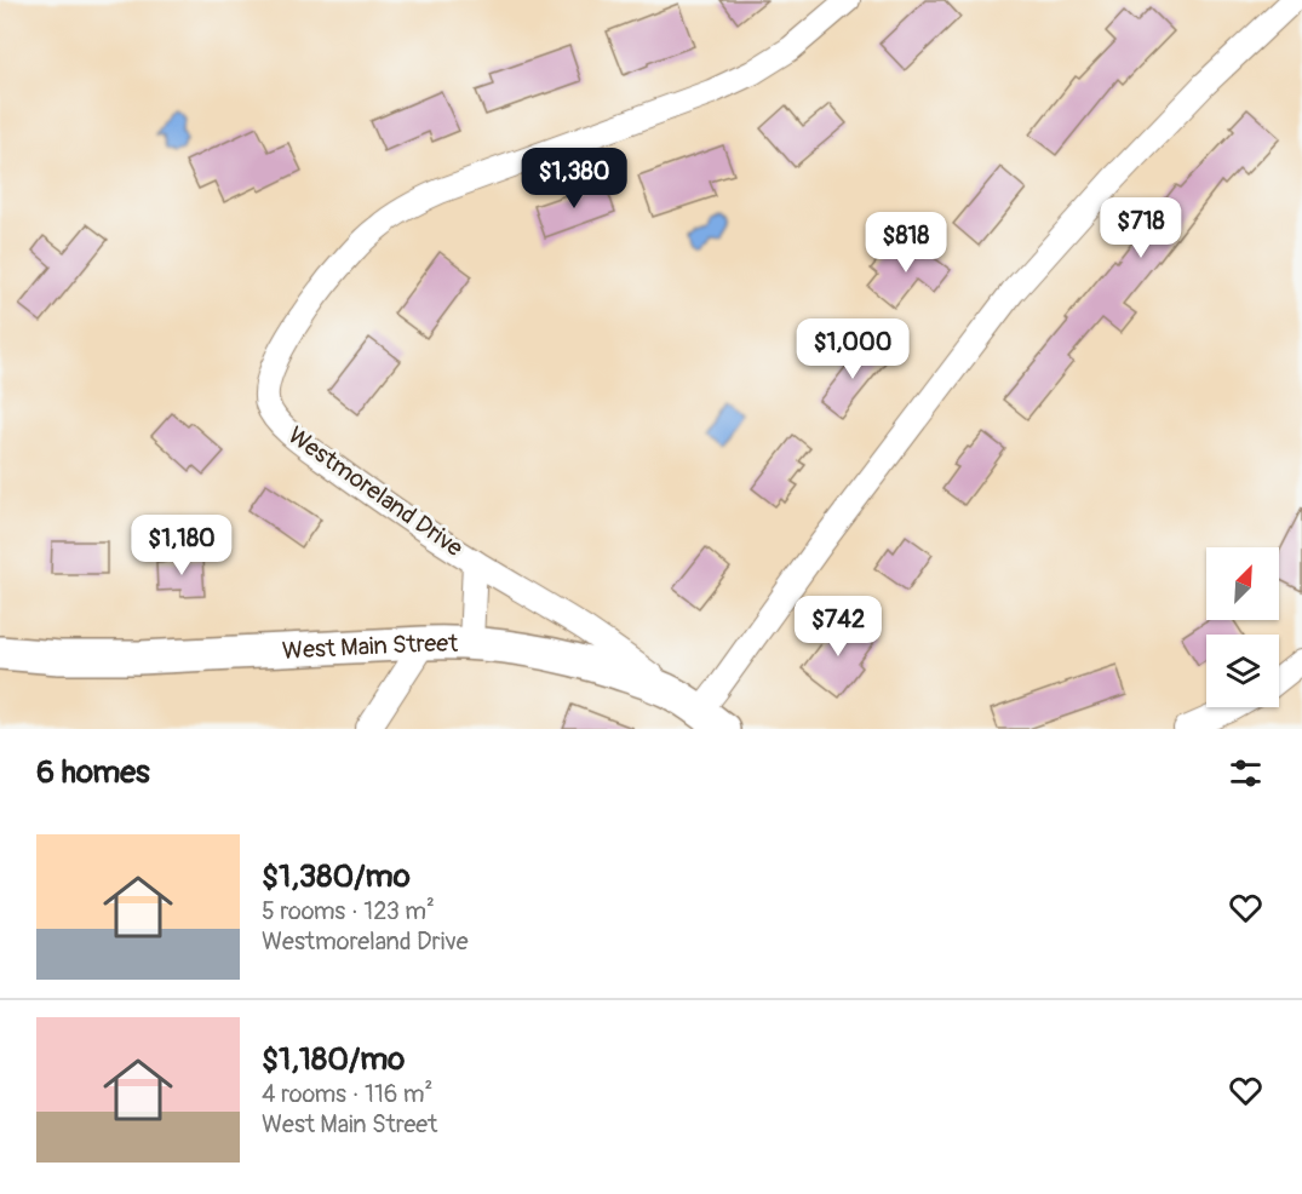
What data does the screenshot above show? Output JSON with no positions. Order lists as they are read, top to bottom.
{
  "streets": {
    "main road": ["West Main Street"],
    "street": ["Westmoreland Drive"]
  },
  "crossings": [
    ["Westmoreland Drive", "West Main Street"]
  ],
  "north": "top right",
  "page": {
    "price": [
      "$1,380",
      "$718",
      "$818",
      "$1,000",
      "$1,180",
      "$742"
    ],
    "heading": "6 homes",
    "list": [
      {
        "name": "$1,380/mo",
        "note": "5 rooms · 123 m² · Westmoreland Drive"
      },
      {
        "name": "$1,180/mo",
        "note": "4 rooms · 116 m² · West Main Street"
      }
    ]
  }
}
